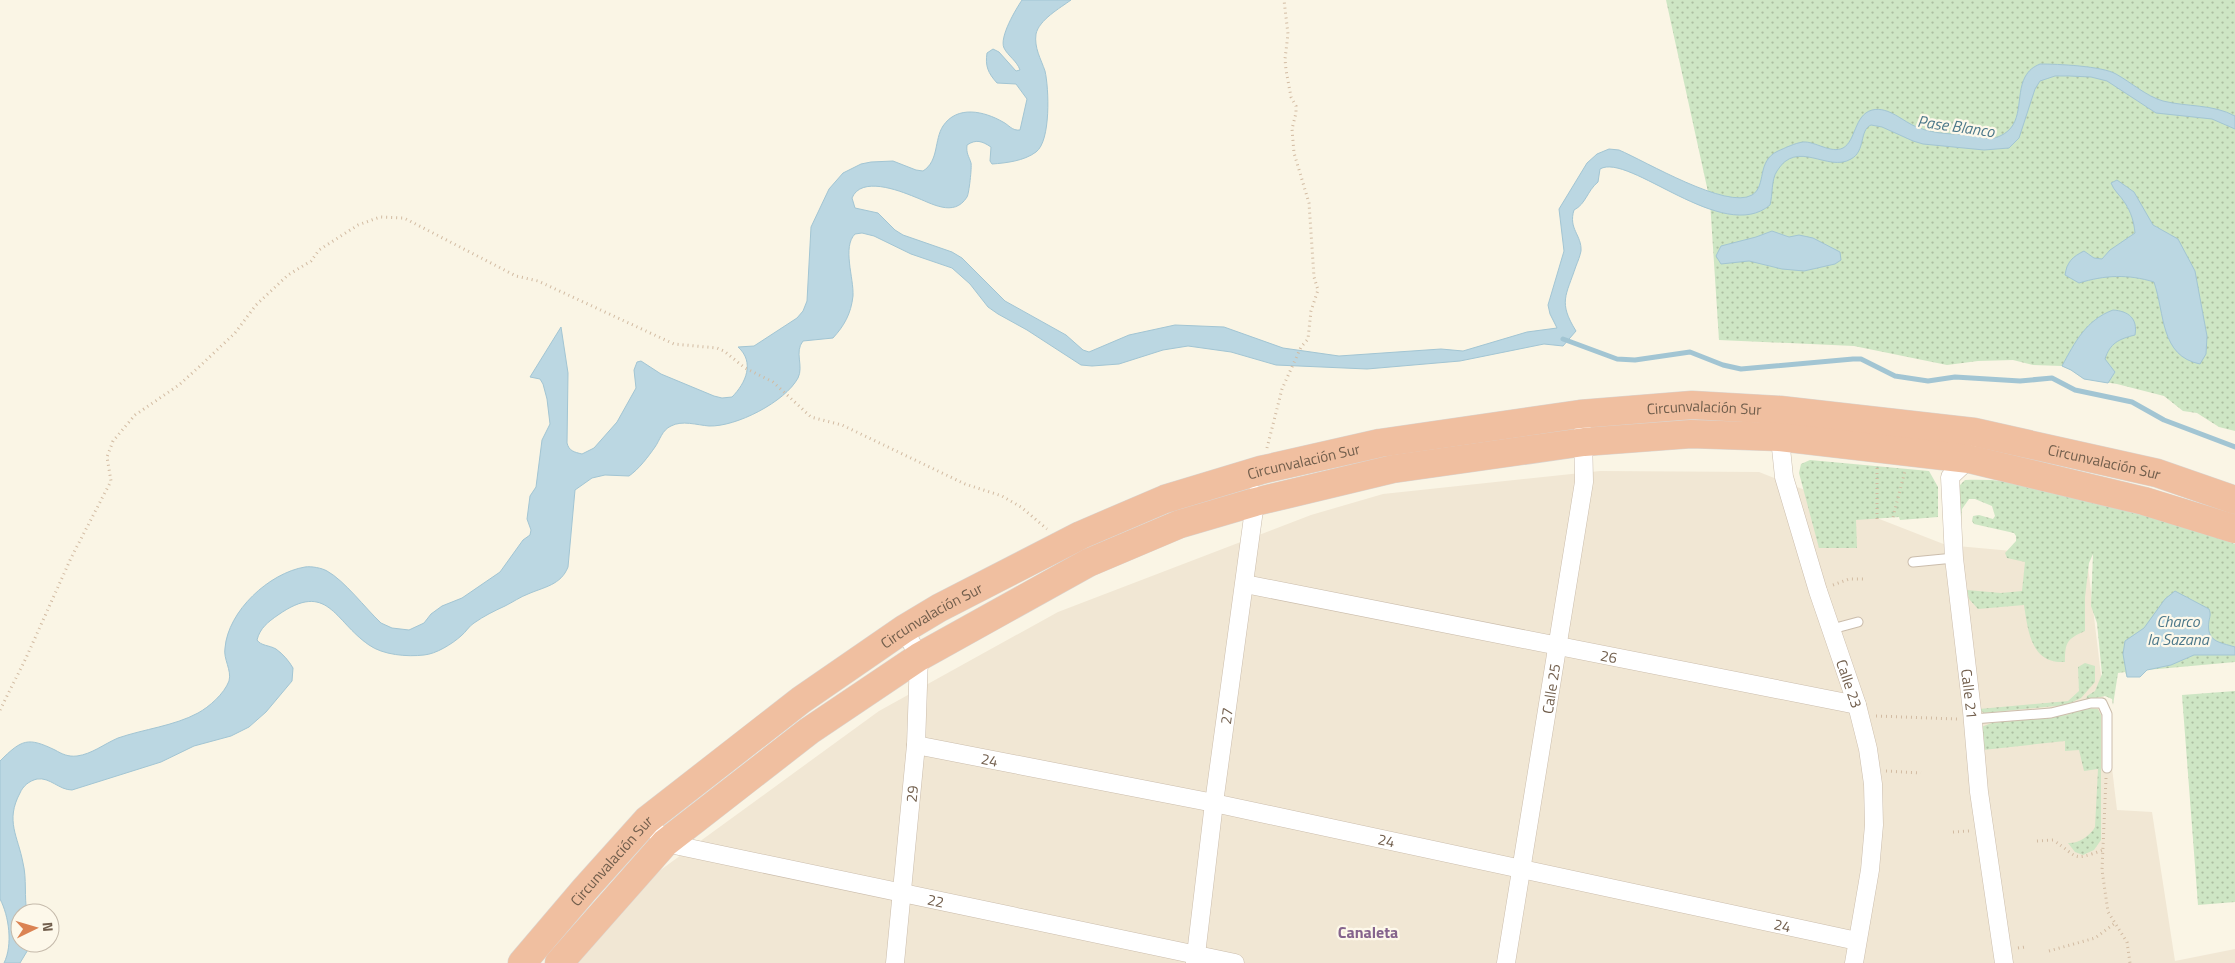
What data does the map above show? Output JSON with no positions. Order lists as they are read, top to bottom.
{
  "streets": {
    "highway": ["Circunvalación Sur"],
    "street": [
      "26",
      "Calle 23",
      "Calle 25",
      "Calle 21",
      "27",
      "24",
      "29",
      "22"
    ]
  },
  "crossings": [
    ["Circunvalación Sur", "Calle 23"],
    ["Circunvalación Sur", "Calle 25"],
    ["Circunvalación Sur", "Calle 21"],
    ["Circunvalación Sur", "27"],
    ["Circunvalación Sur", "29"],
    ["Circunvalación Sur", "22"],
    ["26", "Calle 23"],
    ["26", "Calle 25"],
    ["26", "27"],
    ["Calle 23", "24"],
    ["Calle 25", "24"],
    ["27", "24"],
    ["27", "22"],
    ["24", "29"],
    ["29", "22"]
  ],
  "districts": ["Canaleta"],
  "water": ["Pase Blanco", "Charco la Sazana"],
  "north": "right"
}
